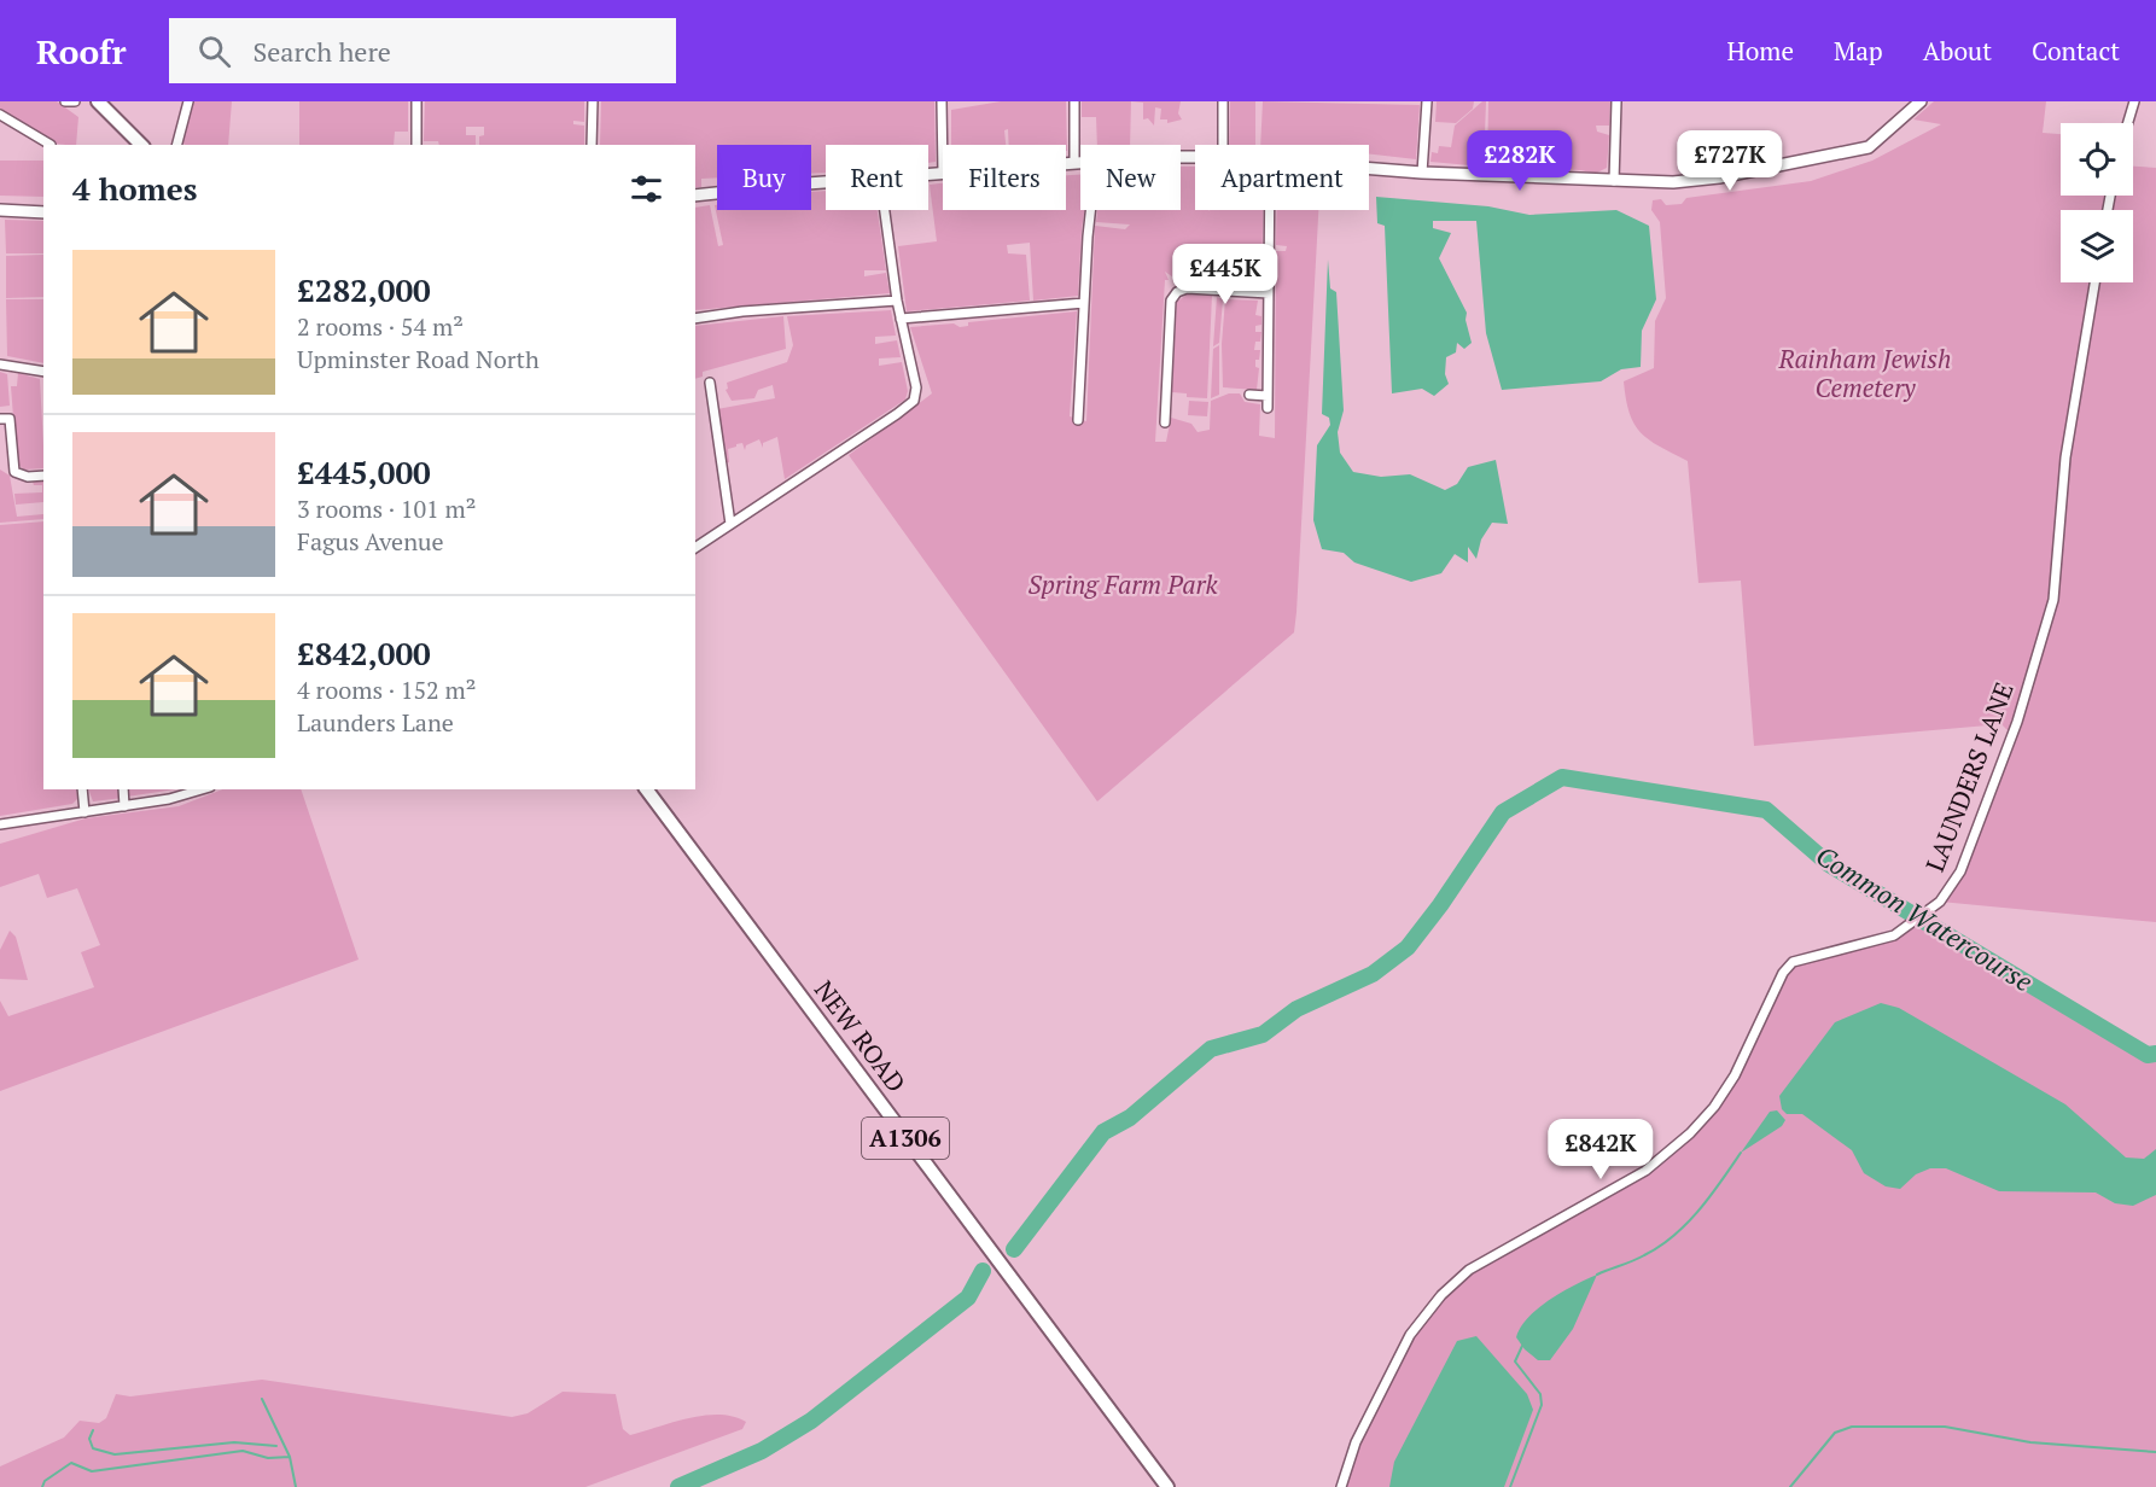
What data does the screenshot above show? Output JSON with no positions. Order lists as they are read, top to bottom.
{
  "streets": {
    "main road": ["NEW ROAD", "A1306"],
    "street": ["LAUNDERS LANE"]
  },
  "water": ["Common Watercourse"],
  "parks": ["Rainham Jewish Cemetery", "Spring Farm Park"],
  "page": {
    "header": "Roofr",
    "search": "Search here",
    "nav": [
      "Home",
      "Map",
      "About",
      "Contact"
    ],
    "price": [
      "£282K",
      "£727K",
      "£445K",
      "£842K"
    ],
    "chip": [
      "Buy",
      "Rent",
      "Filters",
      "New",
      "Apartment"
    ],
    "heading": "4 homes",
    "list": [
      {
        "name": "£282,000",
        "note": "2 rooms · 54 m² · Upminster Road North"
      },
      {
        "name": "£445,000",
        "note": "3 rooms · 101 m² · Fagus Avenue"
      },
      {
        "name": "£842,000",
        "note": "4 rooms · 152 m² · Launders Lane"
      }
    ]
  }
}
